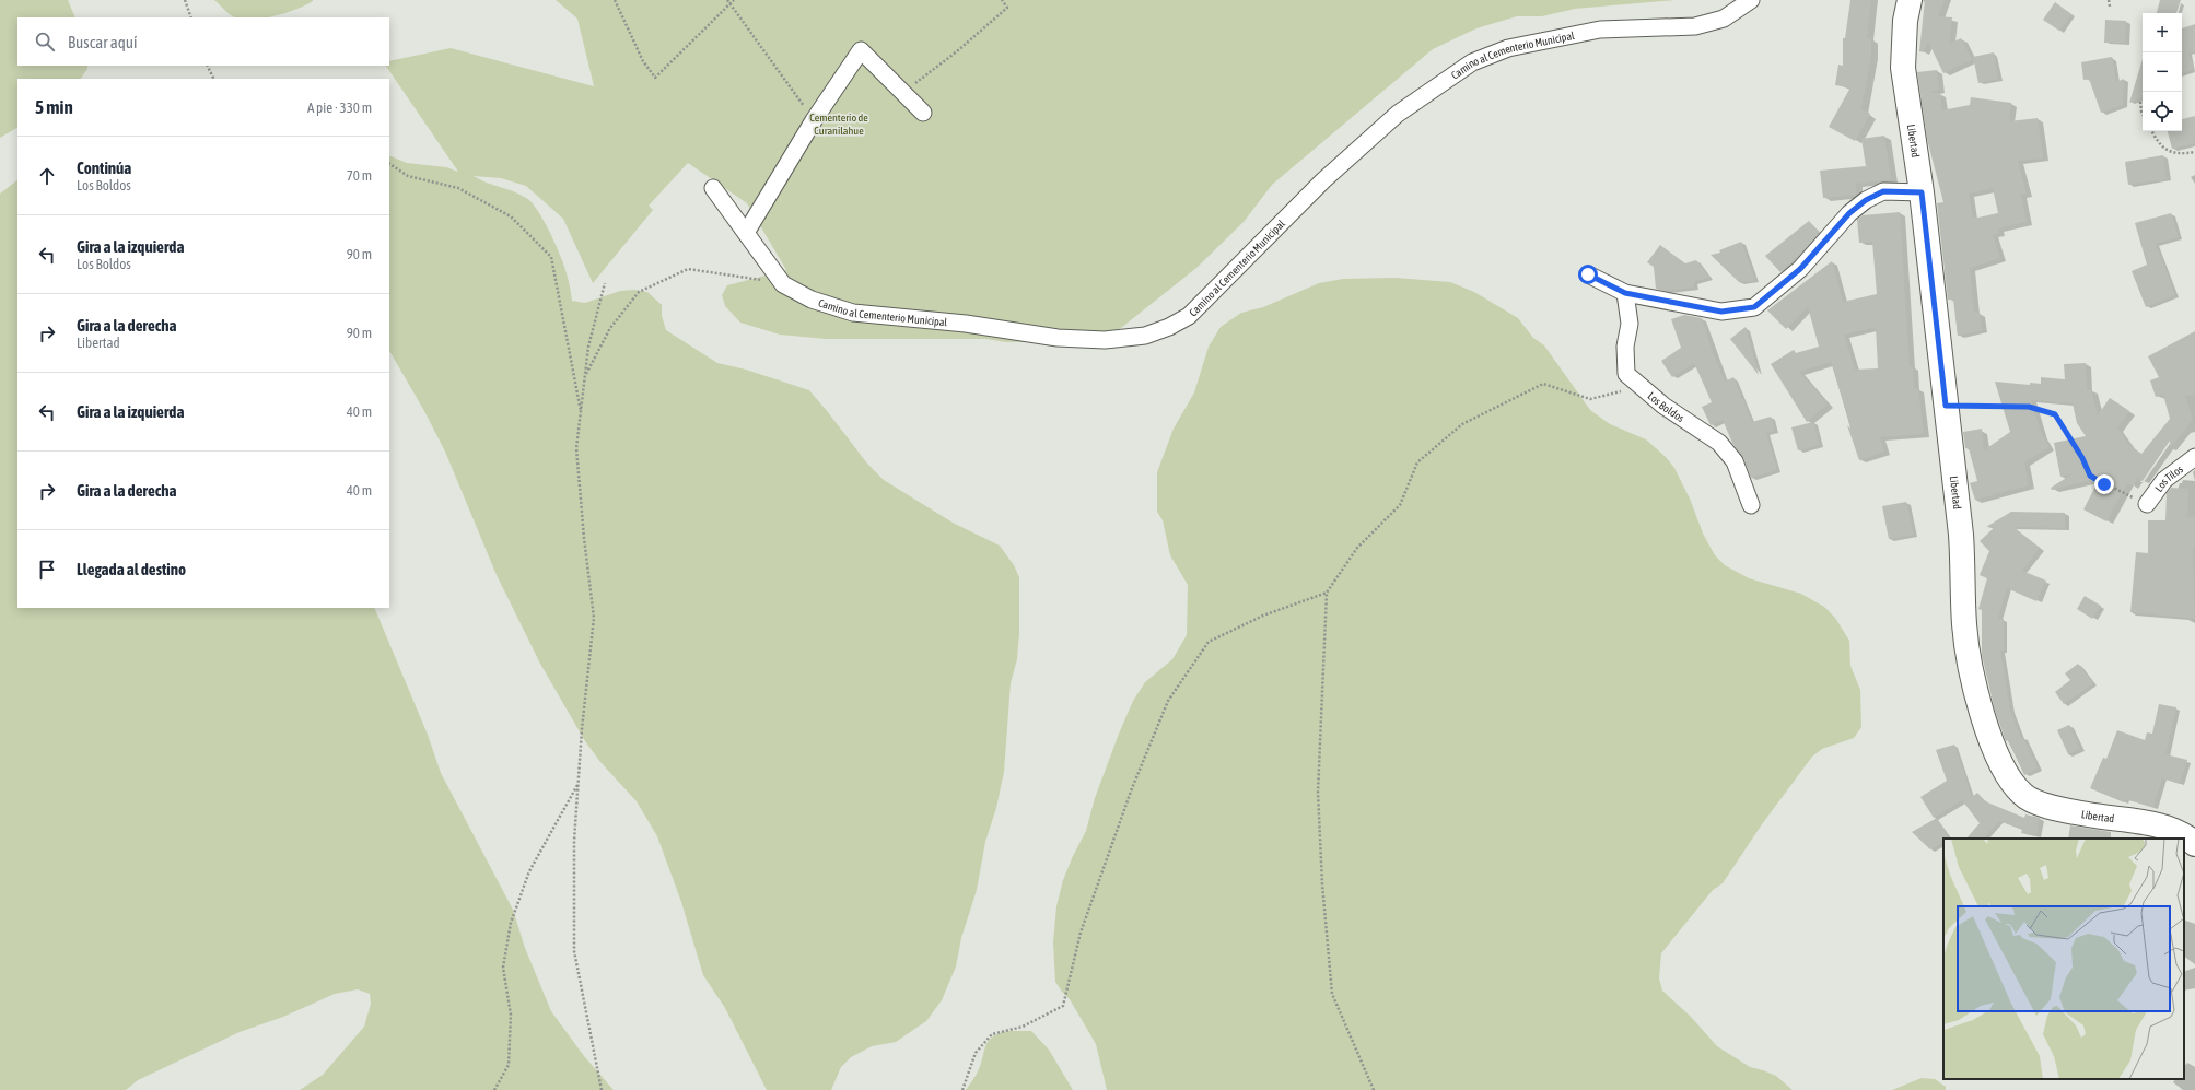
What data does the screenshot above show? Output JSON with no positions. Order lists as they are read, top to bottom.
{
  "streets": {
    "street": [
      "Camino al Cementerio Municipal",
      "Libertad",
      "Los Boldos",
      "Los Tilos"
    ]
  },
  "parks": ["Cementerio de Curanilahue"],
  "page": {
    "map_buttons": ["+", "−"],
    "search": "Buscar aquí",
    "heading": ["5 min", "A pie · 330 m"],
    "list": [
      ["Continúa", "Los Boldos", "70 m"],
      ["Gira a la izquierda", "Los Boldos", "90 m"],
      ["Gira a la derecha", "Libertad", "90 m"],
      ["Gira a la izquierda", "40 m"],
      ["Gira a la derecha", "40 m"],
      "Llegada al destino"
    ]
  }
}
